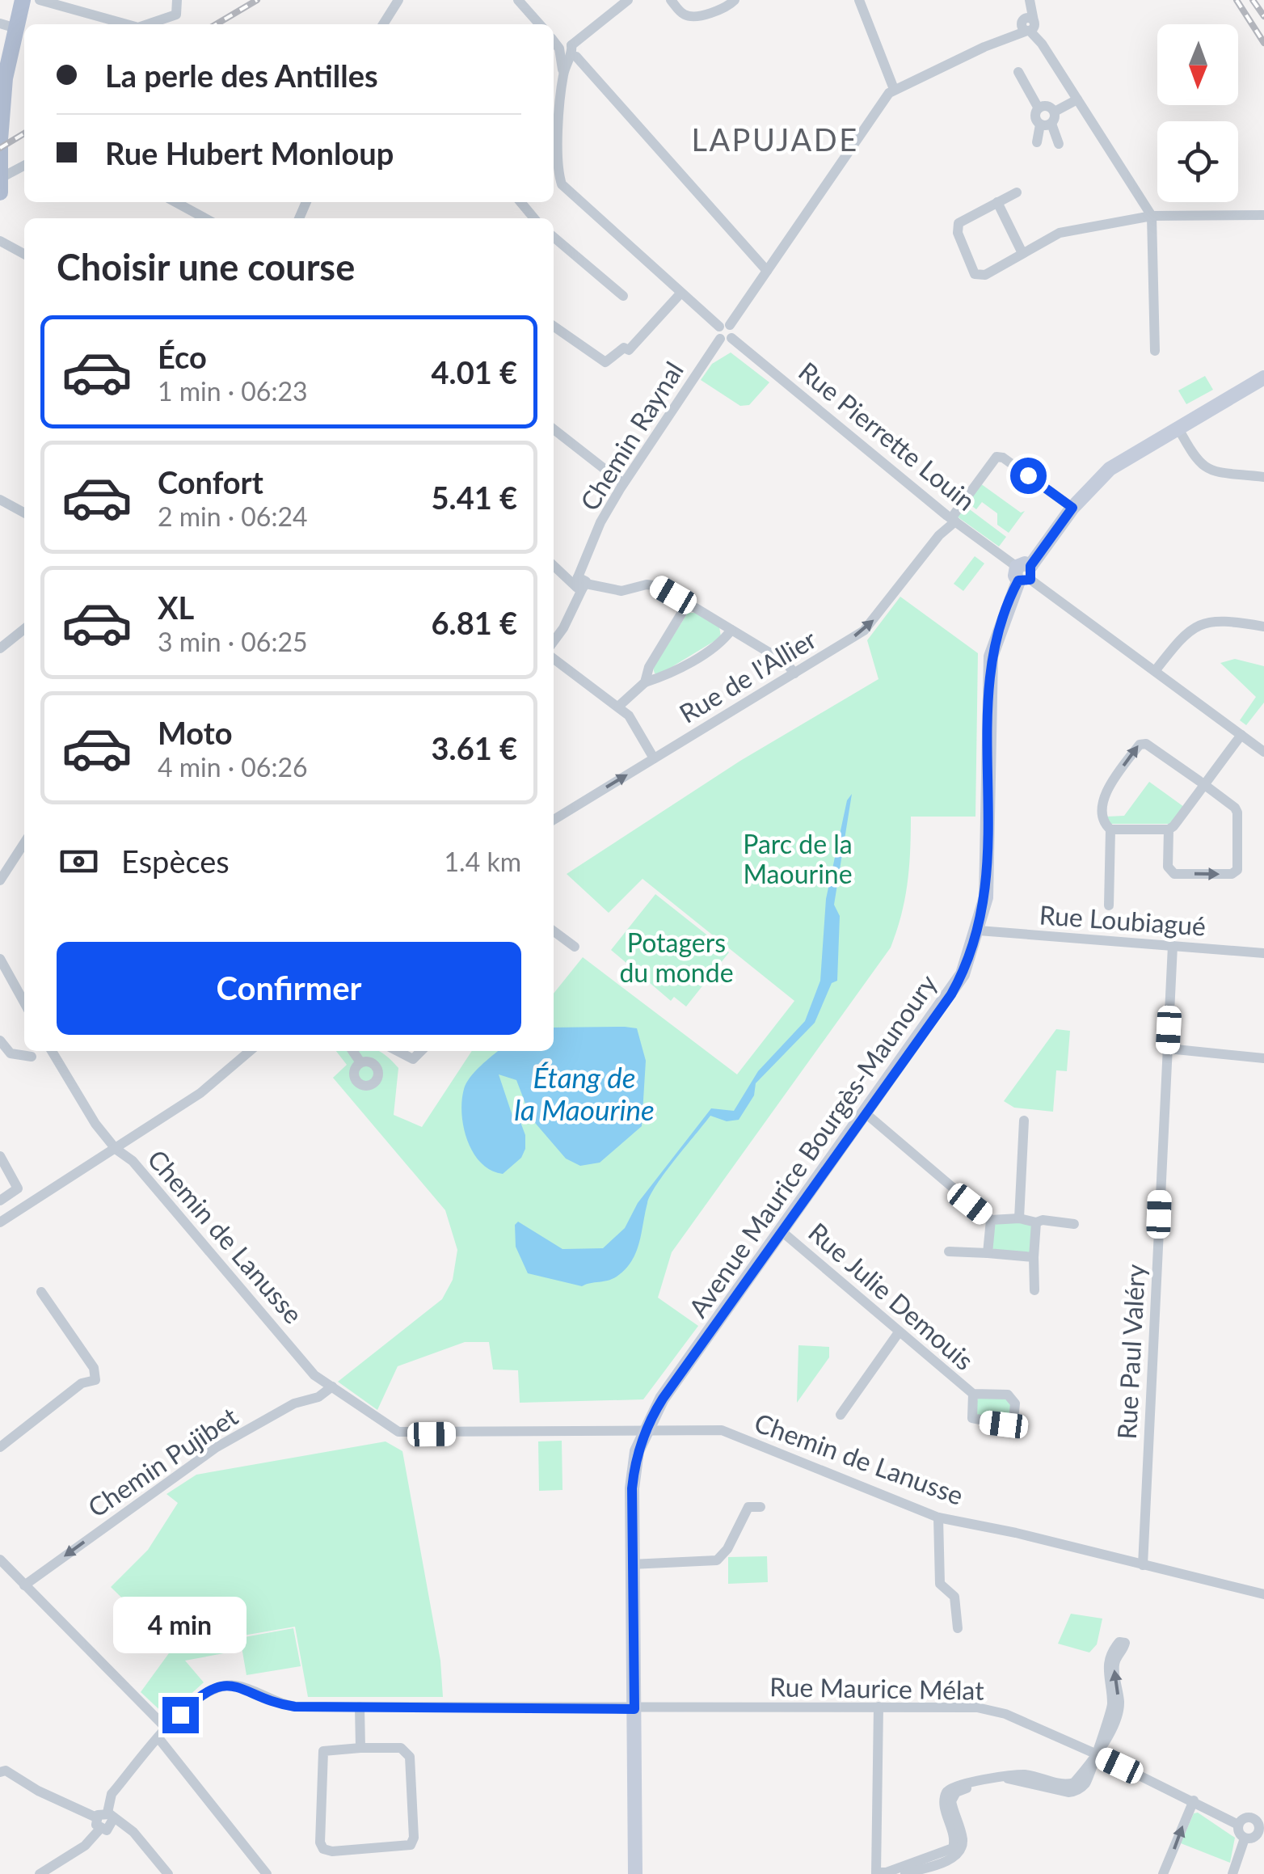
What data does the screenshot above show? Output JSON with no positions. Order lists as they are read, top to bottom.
{
  "streets": {
    "street": [
      "Chemin Raynal",
      "Rue Pierrette Louin",
      "Rue de l'Allier",
      "Rue Loubiagué",
      "Avenue Maurice Bourgès-Maunoury",
      "Chemin de Lanusse",
      "Rue Julie Demouis",
      "Rue Paul Valéry",
      "Chemin Pujibet",
      "Rue Maurice Mélat"
    ]
  },
  "crossings": [
    ["Chemin Raynal", "Rue Pierrette Louin"],
    ["Rue Pierrette Louin", "Rue de l'Allier"],
    ["Rue Pierrette Louin", "Avenue Maurice Bourgès-Maunoury"],
    ["Rue de l'Allier", "Avenue Maurice Bourgès-Maunoury"],
    ["Rue Loubiagué", "Avenue Maurice Bourgès-Maunoury"],
    ["Rue Loubiagué", "Rue Paul Valéry"],
    ["Avenue Maurice Bourgès-Maunoury", "Chemin de Lanusse"],
    ["Avenue Maurice Bourgès-Maunoury", "Rue Julie Demouis"],
    ["Avenue Maurice Bourgès-Maunoury", "Rue Maurice Mélat"],
    ["Chemin de Lanusse", "Rue Paul Valéry"],
    ["Chemin de Lanusse", "Chemin Pujibet"]
  ],
  "one_way": ["Rue de l'Allier", "Chemin Pujibet"],
  "districts": ["LAPUJADE"],
  "water": ["Étang de la Maourine"],
  "parks": ["Parc de la Maourine", "Potagers du monde"],
  "north": "bottom",
  "page": {
    "banner": ["La perle des Antilles", "Rue Hubert Monloup"],
    "heading": "Choisir une course",
    "list": [
      {
        "name": "Éco",
        "note": "1 min · 06:23",
        "value": "4.01 €"
      },
      {
        "name": "Confort",
        "note": "2 min · 06:24",
        "value": "5.41 €"
      },
      {
        "name": "XL",
        "note": "3 min · 06:25",
        "value": "6.81 €"
      },
      {
        "name": "Moto",
        "note": "4 min · 06:26",
        "value": "3.61 €"
      }
    ],
    "pay": ["Espèces", "1.4 km"],
    "buttons": "Confirmer",
    "bubble": "4 min"
  }
}
